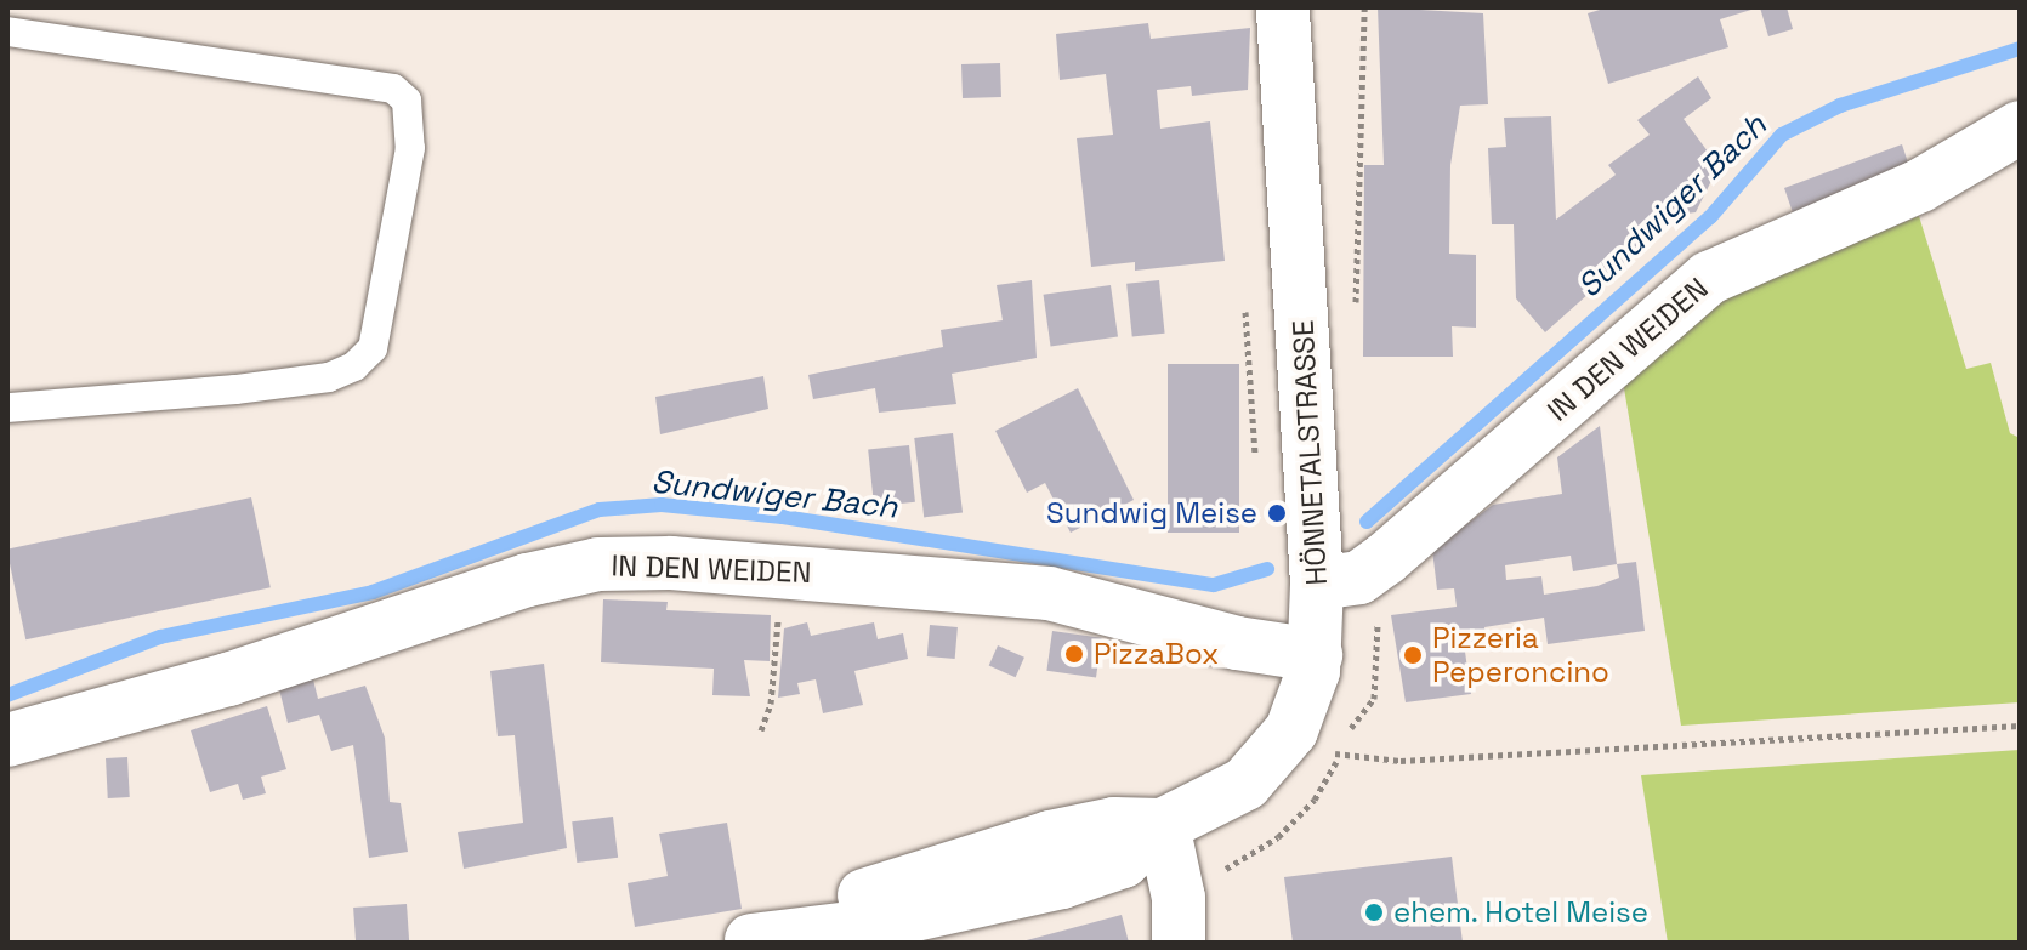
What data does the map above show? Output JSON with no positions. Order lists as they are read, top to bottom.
{
  "streets": {
    "street": ["IN DEN WEIDEN", "HÖNNETALSTRASSE"]
  },
  "crossings": [
    ["IN DEN WEIDEN", "HÖNNETALSTRASSE"]
  ],
  "water": ["Sundwiger Bach"],
  "places": [
    "Sundwig Meise",
    "PizzaBox",
    "Pizzeria Peperoncino",
    "ehem. Hotel Meise"
  ]
}
